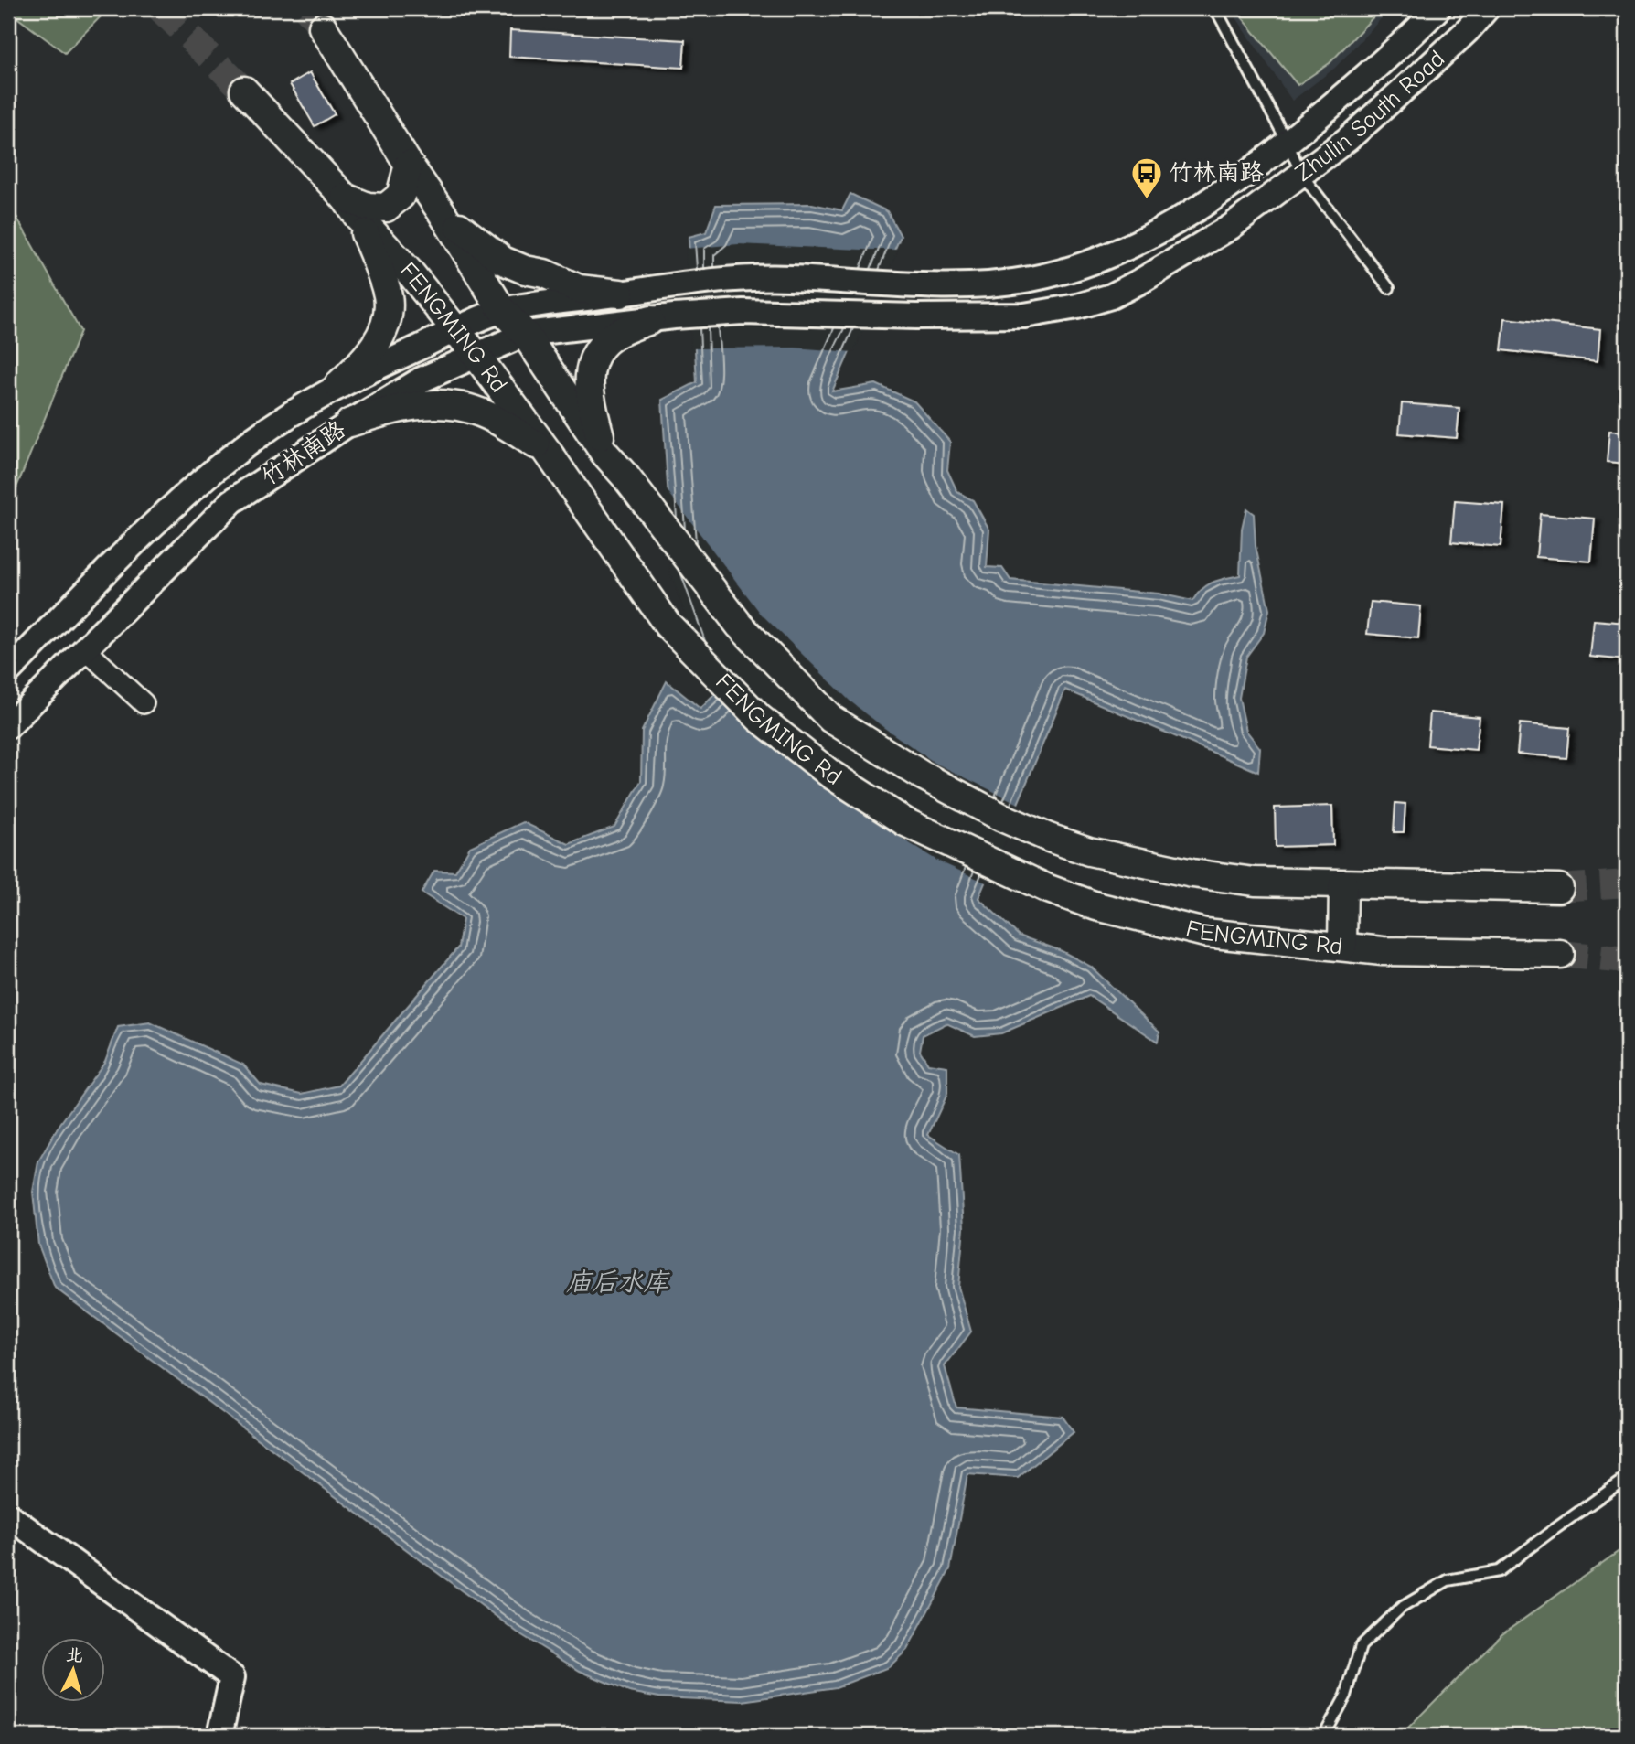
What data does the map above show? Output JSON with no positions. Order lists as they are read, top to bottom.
{
  "streets": {
    "main road": ["FENGMING Rd"],
    "street": ["Zhulin South Road", "竹林南路"]
  },
  "crossings": [
    ["Zhulin South Road", "竹林南路"],
    ["FENGMING Rd", "竹林南路"]
  ],
  "water": ["庙后水库"],
  "places": {
    "bus stop": ["竹林南路"]
  },
  "north": "top"
}
